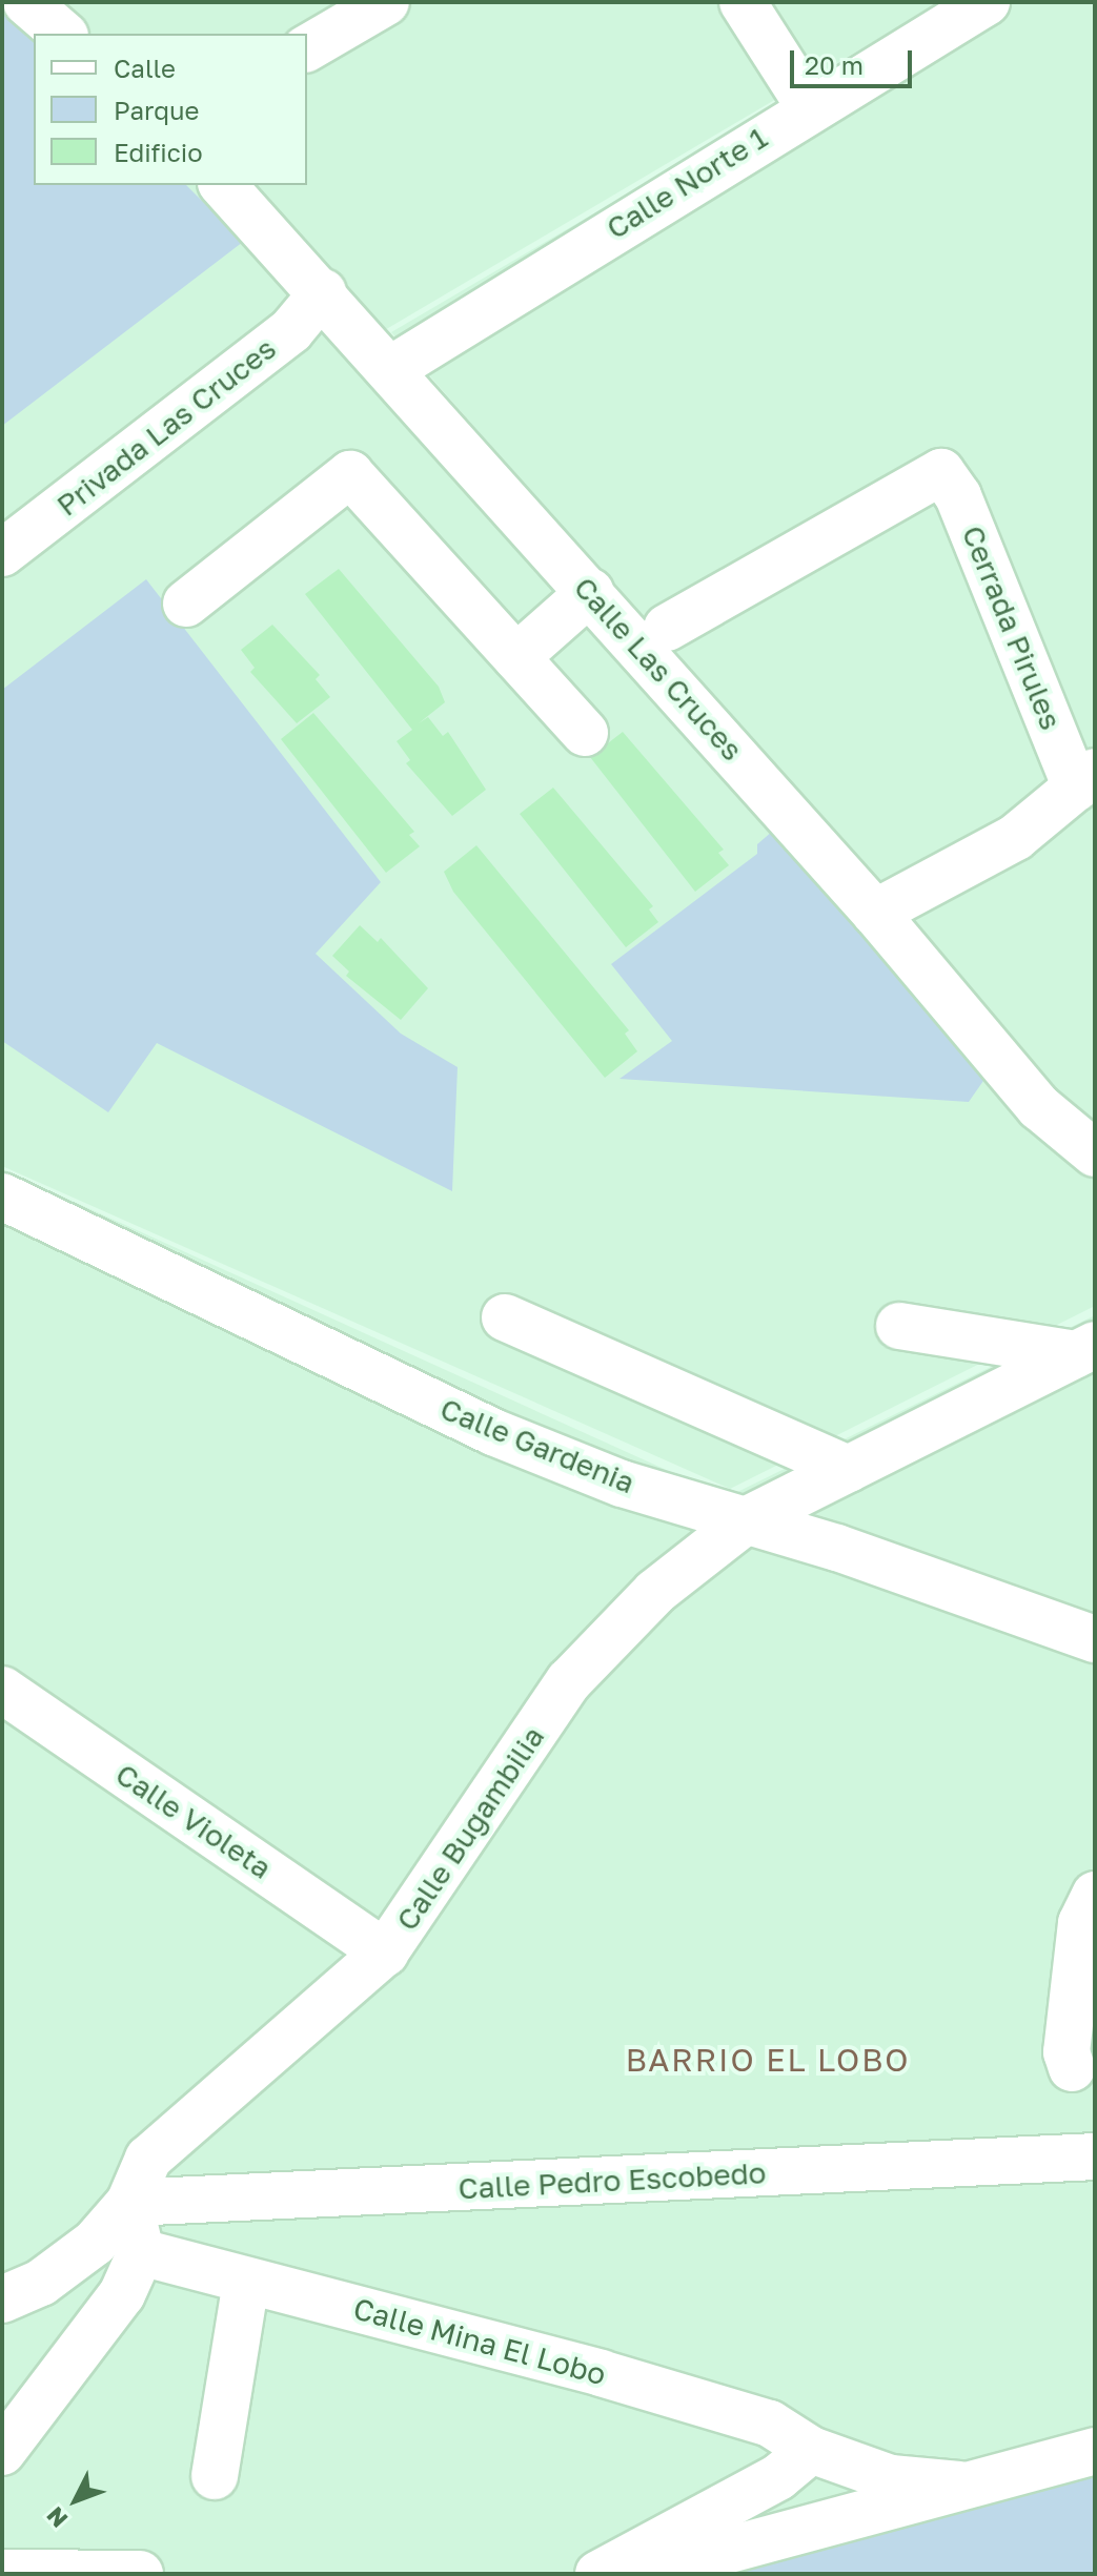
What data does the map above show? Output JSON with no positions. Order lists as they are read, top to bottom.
{
  "streets": {
    "street": [
      "Calle Norte 1",
      "Privada Las Cruces",
      "Cerrada Pirules",
      "Calle Las Cruces",
      "Calle Gardenia",
      "Calle Violeta",
      "Calle Bugambilia",
      "Calle Pedro Escobedo",
      "Calle Mina El Lobo"
    ]
  },
  "crossings": [
    ["Calle Norte 1", "Calle Las Cruces"],
    ["Privada Las Cruces", "Calle Las Cruces"],
    ["Calle Gardenia", "Calle Bugambilia"],
    ["Calle Violeta", "Calle Bugambilia"],
    ["Calle Bugambilia", "Calle Pedro Escobedo"]
  ],
  "districts": ["BARRIO EL LOBO"],
  "legend": ["Calle", "Parque", "Edificio"],
  "scale_bar": "20 m",
  "north": "bottom left"
}
